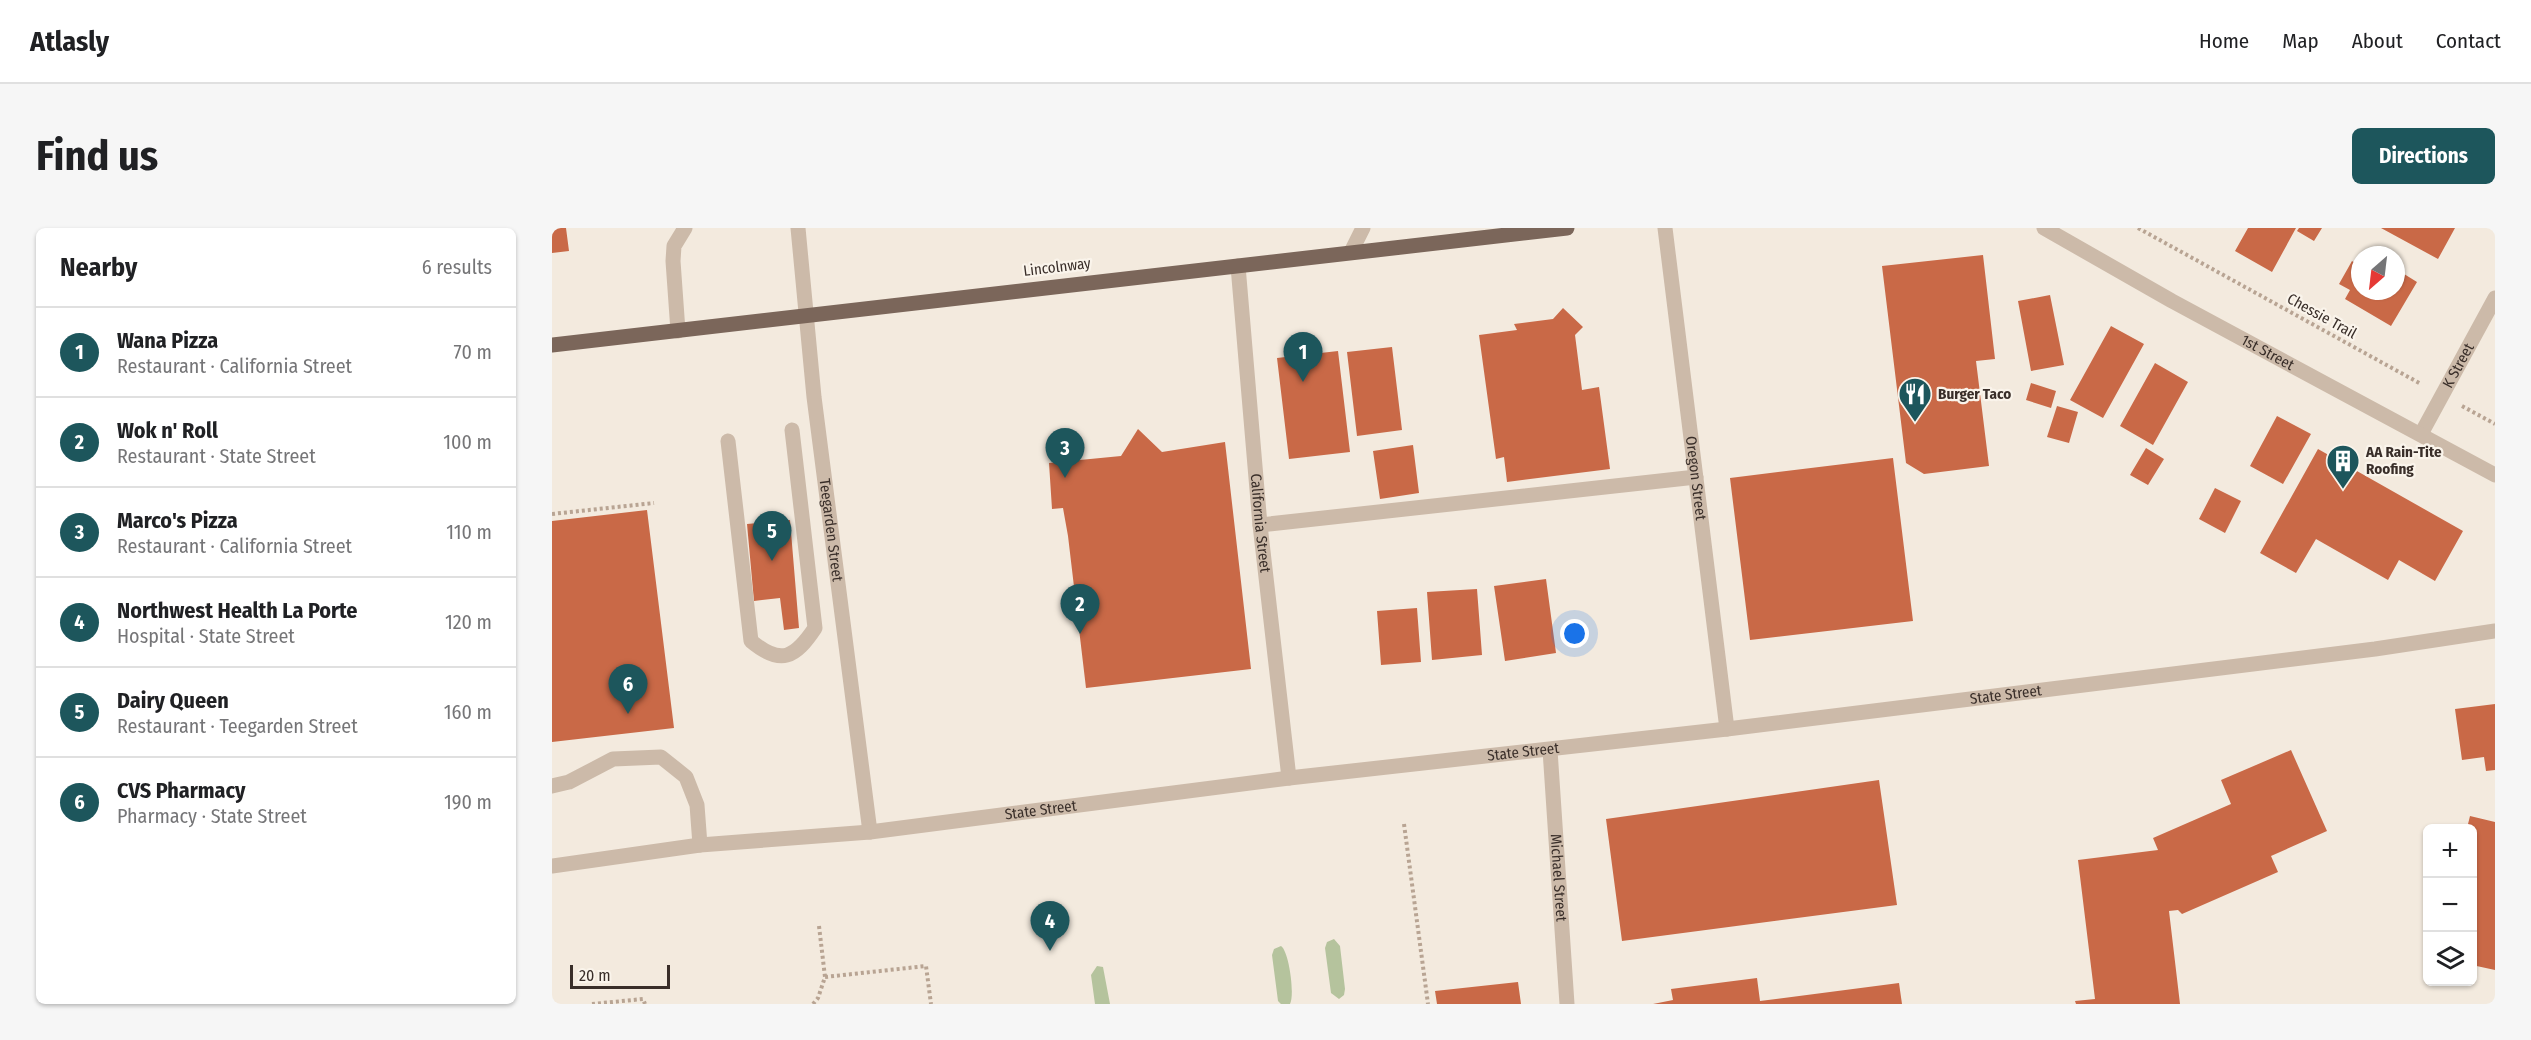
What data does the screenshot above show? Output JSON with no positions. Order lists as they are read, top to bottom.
{
  "streets": {
    "main road": ["Lincolnway"],
    "street": [
      "1st Street",
      "K Street",
      "Oregon Street",
      "California Street",
      "Teegarden Street",
      "State Street",
      "Michael Street"
    ],
    "path": ["Chessie Trail"]
  },
  "crossings": [
    ["Lincolnway", "California Street"],
    ["Lincolnway", "Teegarden Street"],
    ["Chessie Trail", "K Street"],
    ["1st Street", "K Street"],
    ["Oregon Street", "State Street"],
    ["California Street", "State Street"],
    ["Teegarden Street", "State Street"],
    ["State Street", "Michael Street"]
  ],
  "places": {
    "restaurant": ["Burger Taco"],
    "building": ["AA Rain-Tite Roofing"]
  },
  "scale_bar": "20 m",
  "north": "bottom left",
  "page": {
    "header": "Atlasly",
    "nav": [
      "Home",
      "Map",
      "About",
      "Contact"
    ],
    "buttons": "Directions",
    "title": "Find us",
    "heading": ["Nearby", "6 results"],
    "list": [
      {
        "mark": "1",
        "name": "Wana Pizza",
        "note": "Restaurant · California Street",
        "value": "70 m"
      },
      {
        "mark": "2",
        "name": "Wok n' Roll",
        "note": "Restaurant · State Street",
        "value": "100 m"
      },
      {
        "mark": "3",
        "name": "Marco's Pizza",
        "note": "Restaurant · California Street",
        "value": "110 m"
      },
      {
        "mark": "4",
        "name": "Northwest Health La Porte",
        "note": "Hospital · State Street",
        "value": "120 m"
      },
      {
        "mark": "5",
        "name": "Dairy Queen",
        "note": "Restaurant · Teegarden Street",
        "value": "160 m"
      },
      {
        "mark": "6",
        "name": "CVS Pharmacy",
        "note": "Pharmacy · State Street",
        "value": "190 m"
      }
    ],
    "pins": [
      "1",
      "3",
      "5",
      "2",
      "6",
      "4"
    ],
    "map_buttons": ["+", "−"],
    "scale": "20 m"
  }
}
